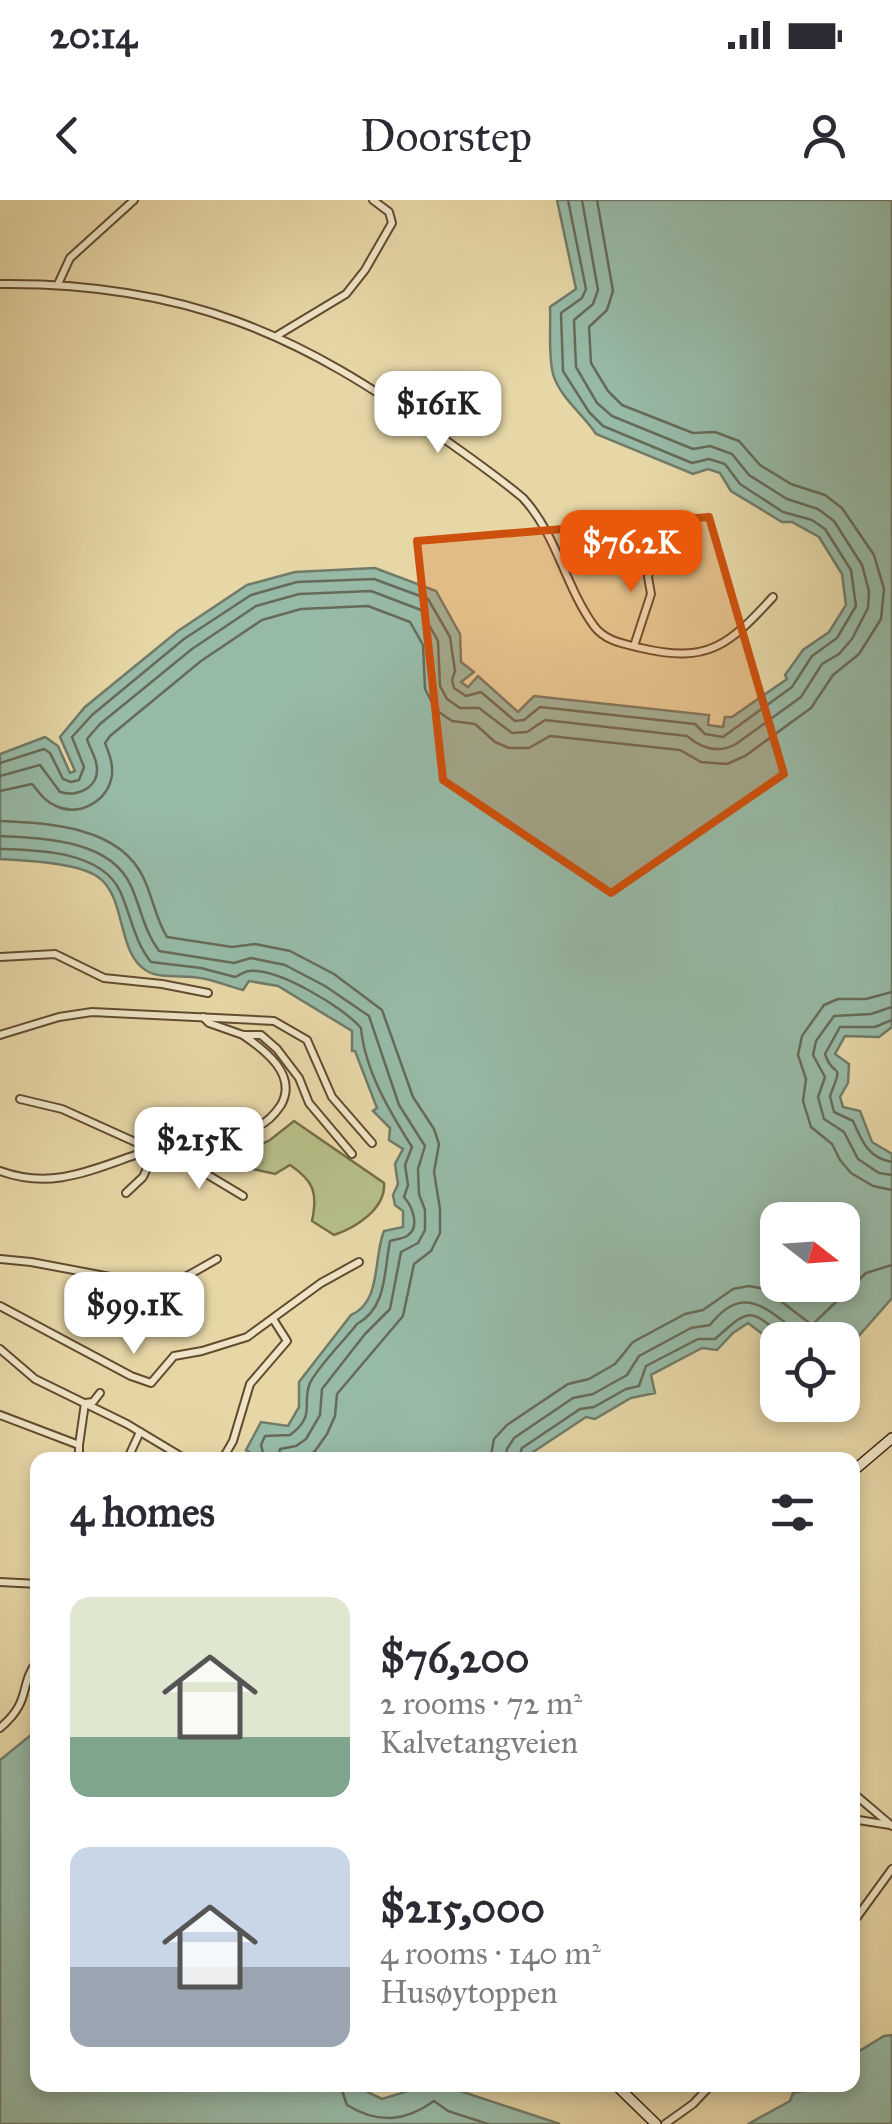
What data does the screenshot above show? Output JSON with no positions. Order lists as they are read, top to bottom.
{
  "north": "right",
  "page": {
    "status": "20:14",
    "header": "Doorstep",
    "price": [
      "$161K",
      "$76.2K",
      "$215K",
      "$99.1K"
    ],
    "heading": "4 homes",
    "list": [
      {
        "name": "$76,200",
        "note": "2 rooms · 72 m² · Kalvetangveien"
      },
      {
        "name": "$215,000",
        "note": "4 rooms · 140 m² · Husøytoppen"
      }
    ]
  }
}
